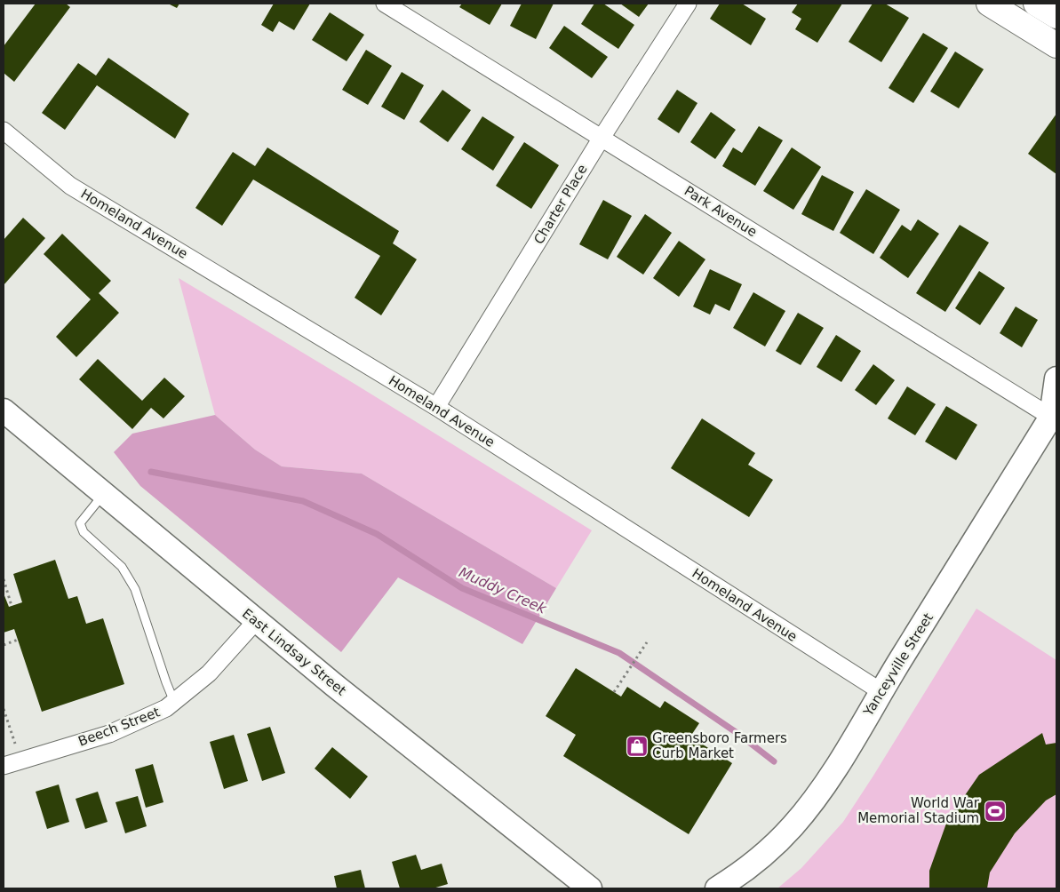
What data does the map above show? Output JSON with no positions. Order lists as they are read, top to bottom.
{
  "streets": {
    "street": [
      "Charter Place",
      "Park Avenue",
      "Homeland Avenue",
      "East Lindsay Street",
      "Yanceyville Street",
      "Beech Street"
    ]
  },
  "crossings": [
    ["Charter Place", "Park Avenue"],
    ["Charter Place", "Homeland Avenue"],
    ["Park Avenue", "Yanceyville Street"],
    ["Homeland Avenue", "Yanceyville Street"],
    ["East Lindsay Street", "Beech Street"]
  ],
  "water": ["Muddy Creek"],
  "places": {
    "shop": ["Greensboro Farmers Curb Market"],
    "sports": ["World War Memorial Stadium"]
  }
}
